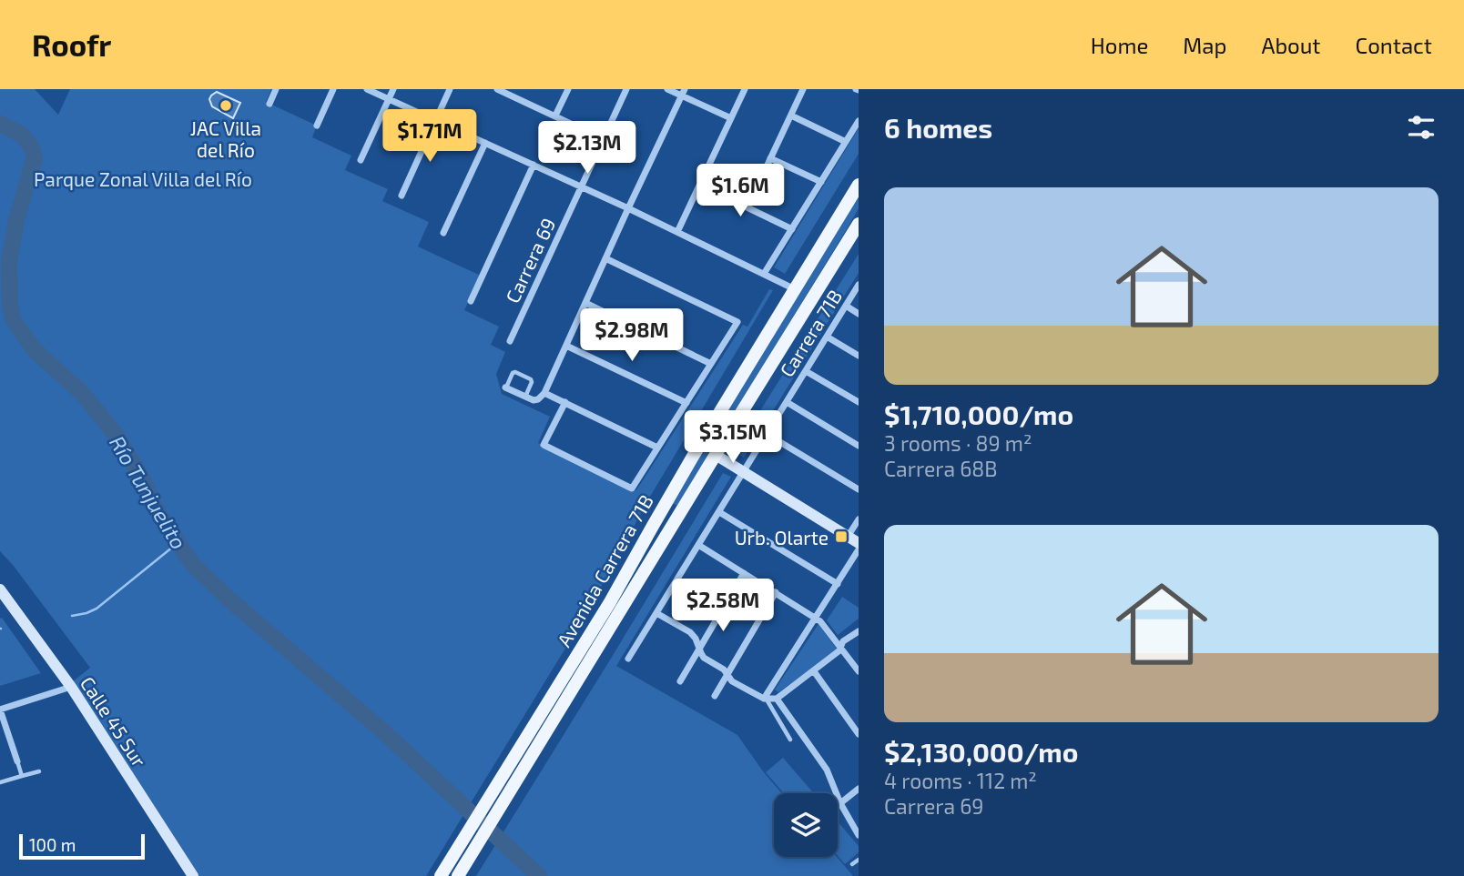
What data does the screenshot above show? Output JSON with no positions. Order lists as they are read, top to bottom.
{
  "streets": {
    "main road": ["Avenida Carrera 71B"],
    "street": ["Carrera 69", "Carrera 71B", "Calle 45 Sur"]
  },
  "water": ["Río Tunjuelito"],
  "parks": ["Parque Zonal Villa del Río"],
  "places": {
    "other": ["JAC Villa del Río"],
    "transit": ["Urb. Olarte"]
  },
  "scale_bar": "100 m",
  "page": {
    "header": "Roofr",
    "nav": [
      "Home",
      "Map",
      "About",
      "Contact"
    ],
    "heading": "6 homes",
    "price": [
      "$1.71M",
      "$2.13M",
      "$1.6M",
      "$2.98M",
      "$3.15M",
      "$2.58M"
    ],
    "list": [
      {
        "name": "$1,710,000/mo",
        "note": "3 rooms · 89 m² · Carrera 68B"
      },
      {
        "name": "$2,130,000/mo",
        "note": "4 rooms · 112 m² · Carrera 69"
      }
    ],
    "scale": "100 m"
  }
}
